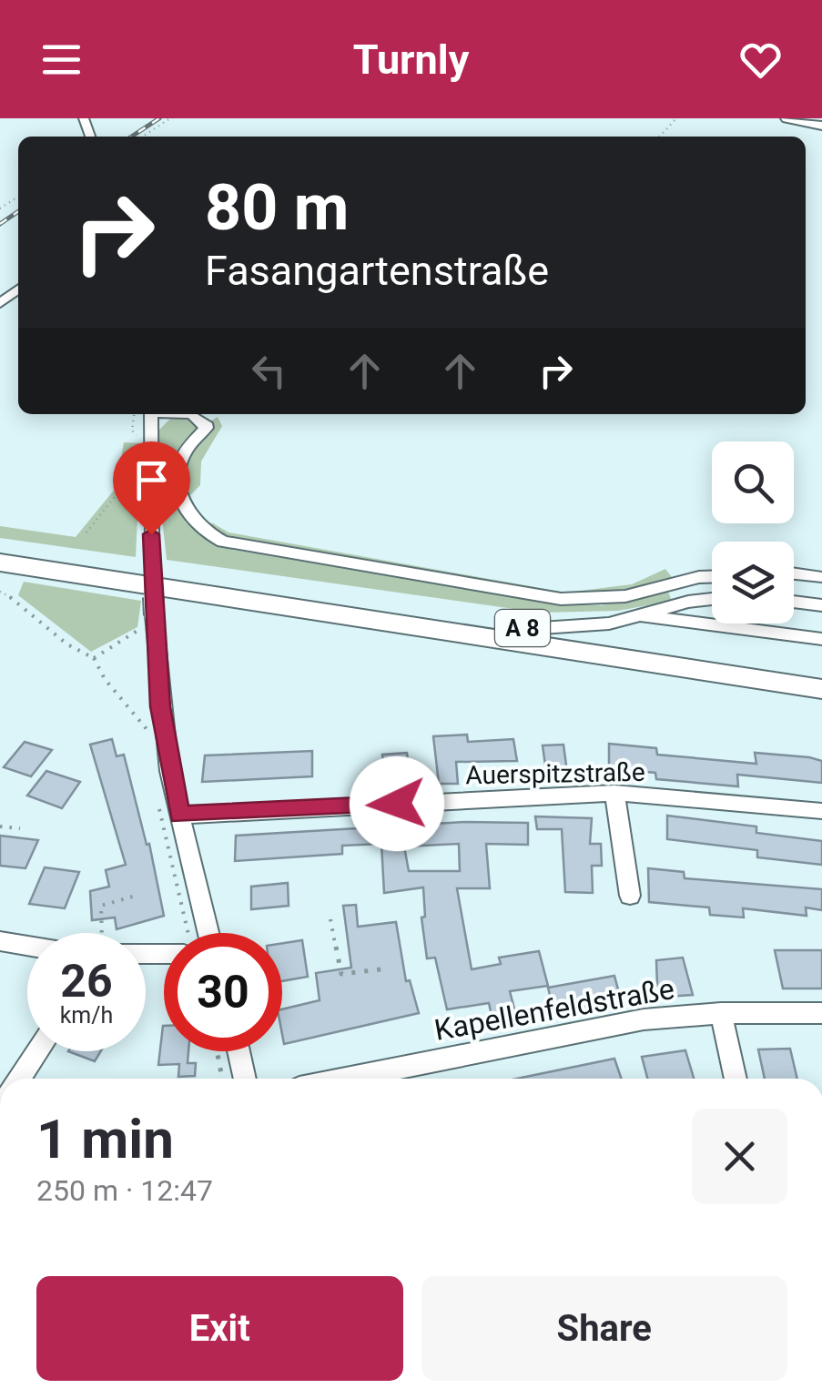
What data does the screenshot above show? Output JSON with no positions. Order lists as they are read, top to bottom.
{
  "streets": {
    "highway": ["A 8"],
    "street": ["Auerspitzstraße", "Kapellenfeldstraße"]
  },
  "page": {
    "header": "Turnly",
    "turn": ["80 m", "Fasangartenstraße"],
    "speed": "26 km/h",
    "limit": "30",
    "heading": ["1 min", "250 m · 12:47"],
    "buttons": ["Exit", "Share"]
  }
}
